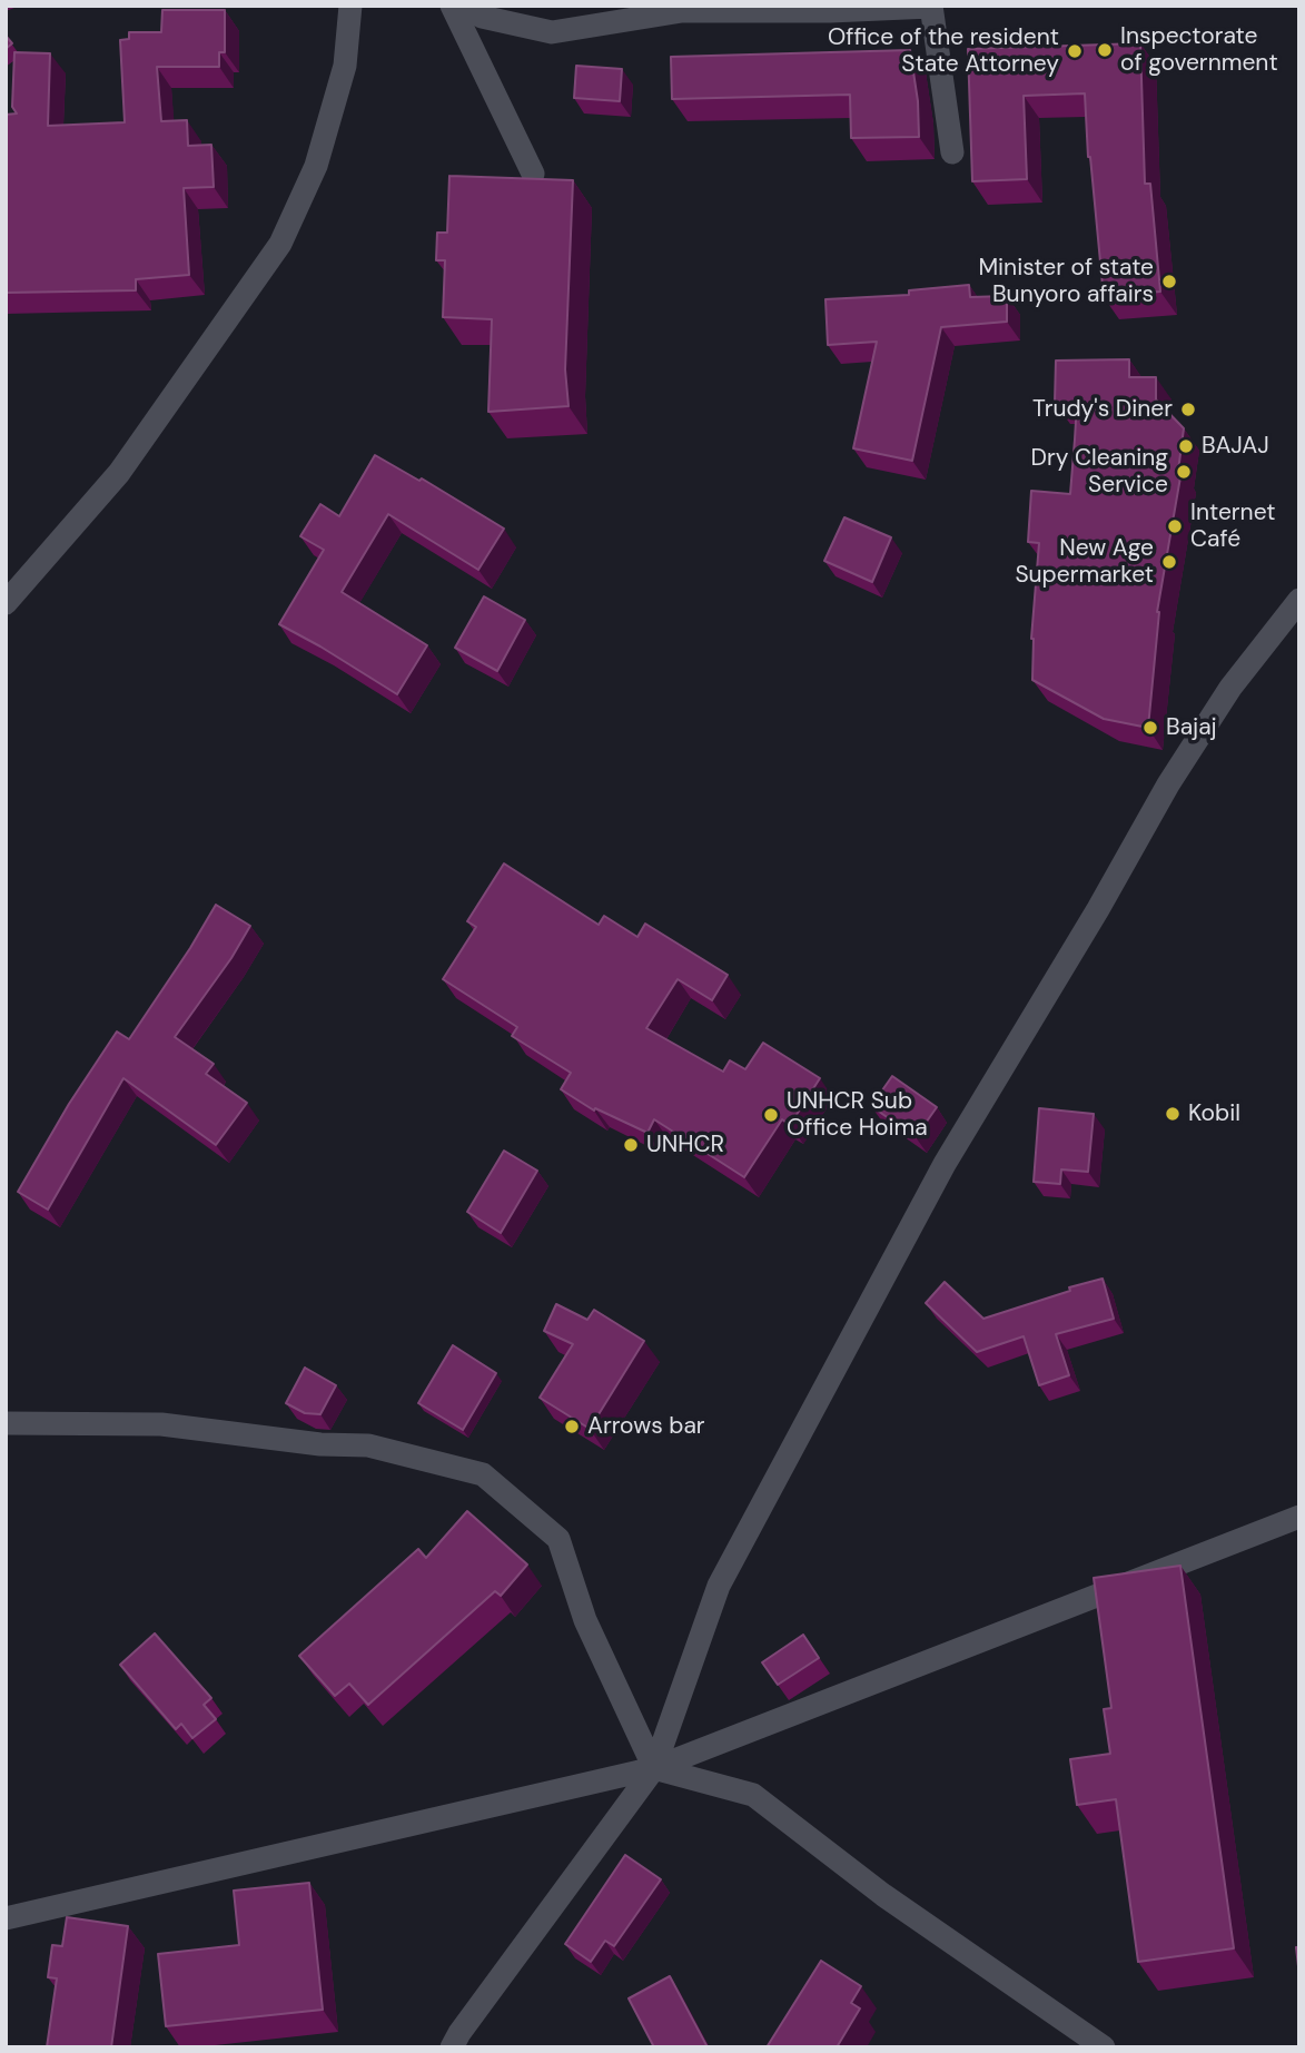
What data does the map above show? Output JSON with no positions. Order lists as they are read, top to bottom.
{
  "places": [
    "Inspectorate of government",
    "Office of the resident State Attorney",
    "Minister of state Bunyoro affairs",
    "Trudy's Diner",
    "BAJAJ",
    "Dry Cleaning Service",
    "Internet Café",
    "New Age Supermarket",
    "Bajaj",
    "Kobil",
    "UNHCR Sub Office Hoima",
    "UNHCR",
    "Arrows bar"
  ]
}
